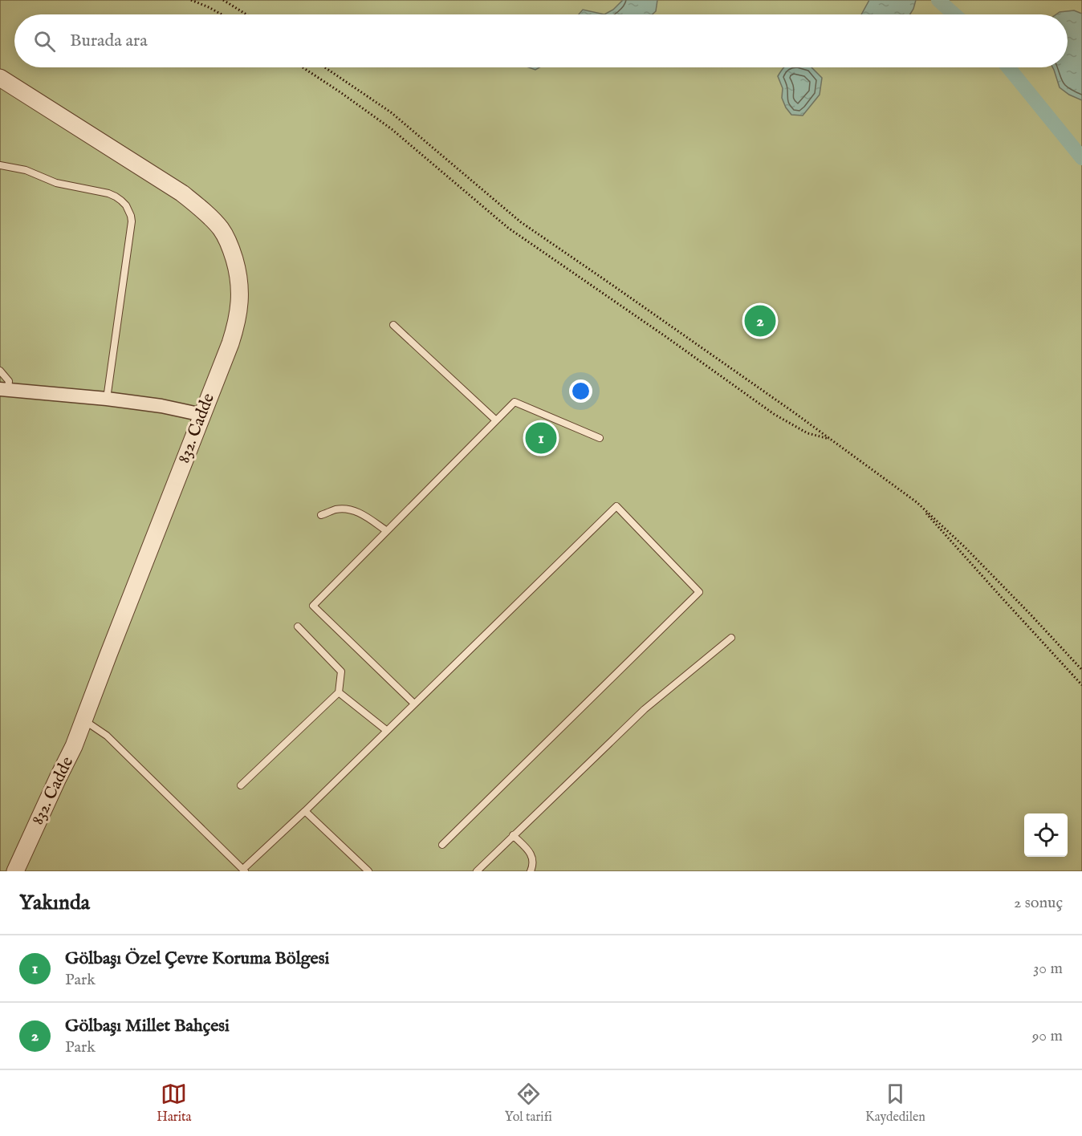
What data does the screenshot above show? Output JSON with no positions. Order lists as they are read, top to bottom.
{
  "streets": {
    "street": ["832. Cadde"]
  },
  "page": {
    "search": "Burada ara",
    "pins": ["2", "1"],
    "heading": ["Yakında", "2 sonuç"],
    "list": [
      {
        "mark": "1",
        "name": "Gölbaşı Özel Çevre Koruma Bölgesi",
        "note": "Park",
        "value": "30 m"
      },
      {
        "mark": "2",
        "name": "Gölbaşı Millet Bahçesi",
        "note": "Park",
        "value": "90 m"
      }
    ],
    "nav": ["Harita", "Yol tarifi", "Kaydedilen"]
  }
}
